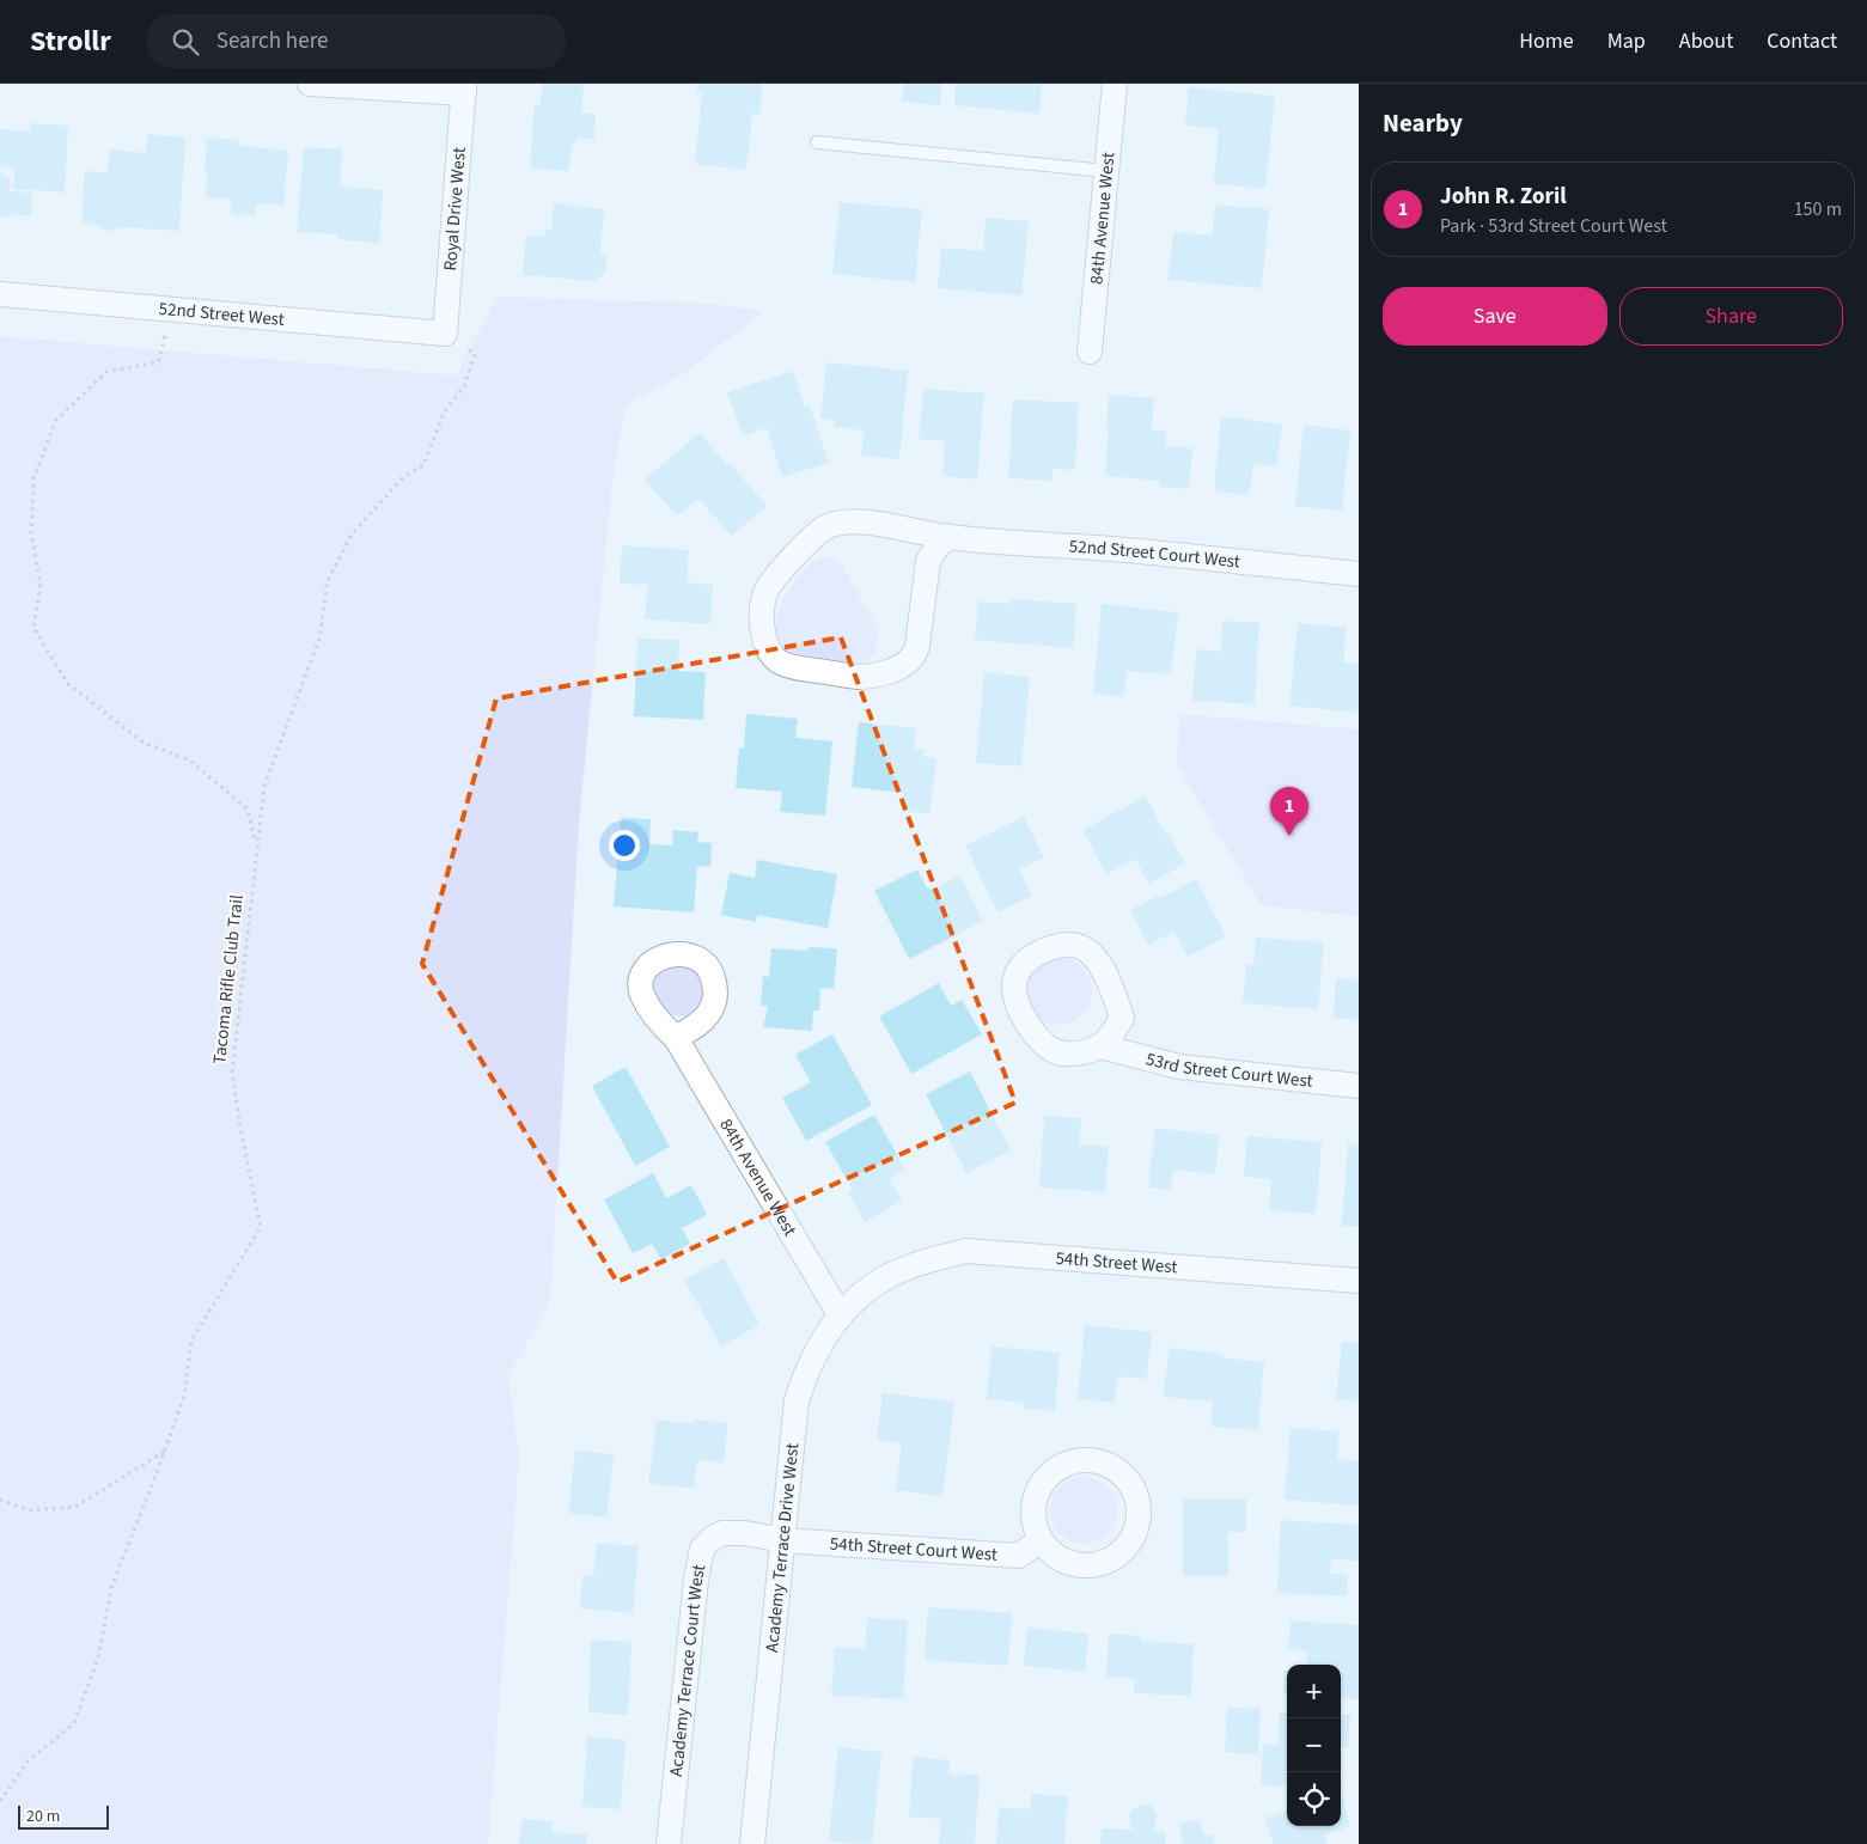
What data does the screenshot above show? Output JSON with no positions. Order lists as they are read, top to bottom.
{
  "streets": {
    "street": [
      "Royal Drive West",
      "84th Avenue West",
      "52nd Street West",
      "52nd Street Court West",
      "53rd Street Court West",
      "54th Street West",
      "Academy Terrace Drive West",
      "54th Street Court West",
      "Academy Terrace Court West"
    ],
    "path": ["Tacoma Rifle Club Trail"]
  },
  "crossings": [
    ["Royal Drive West", "52nd Street West"],
    ["Royal Drive West", "Tacoma Rifle Club Trail"],
    ["84th Avenue West", "Academy Terrace Drive West"],
    ["52nd Street West", "Tacoma Rifle Club Trail"],
    ["54th Street West", "Academy Terrace Drive West"],
    ["Academy Terrace Drive West", "54th Street Court West"],
    ["Academy Terrace Drive West", "Academy Terrace Court West"],
    ["54th Street Court West", "Academy Terrace Court West"]
  ],
  "scale_bar": "20 m",
  "page": {
    "header": "Strollr",
    "search": "Search here",
    "nav": [
      "Home",
      "Map",
      "About",
      "Contact"
    ],
    "heading": "Nearby",
    "list": [
      {
        "mark": "1",
        "name": "John R. Zoril",
        "note": "Park · 53rd Street Court West",
        "value": "150 m"
      }
    ],
    "buttons": ["Save", "Share"],
    "pins": "1",
    "map_buttons": ["+", "−"],
    "scale": "20 m"
  }
}
